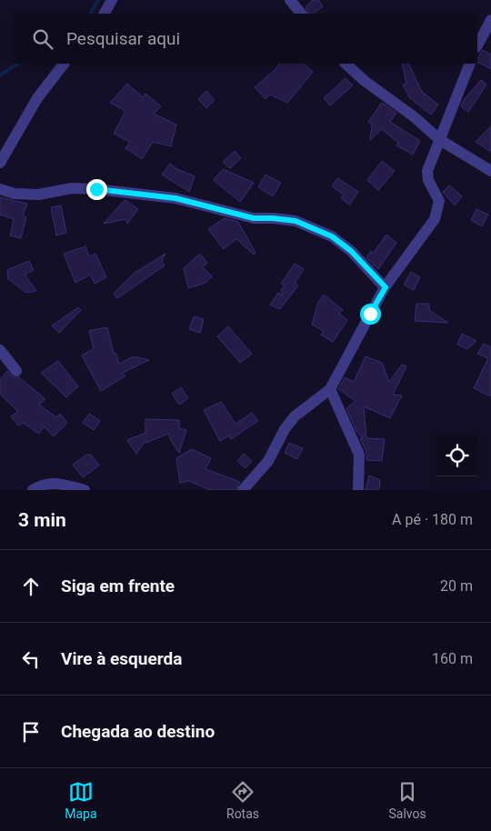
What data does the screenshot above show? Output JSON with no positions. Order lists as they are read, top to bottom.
{
  "page": {
    "search": "Pesquisar aqui",
    "heading": ["3 min", "A pé · 180 m"],
    "list": [
      ["Siga em frente", "20 m"],
      ["Vire à esquerda", "160 m"],
      "Chegada ao destino"
    ],
    "nav": ["Mapa", "Rotas", "Salvos"]
  }
}
